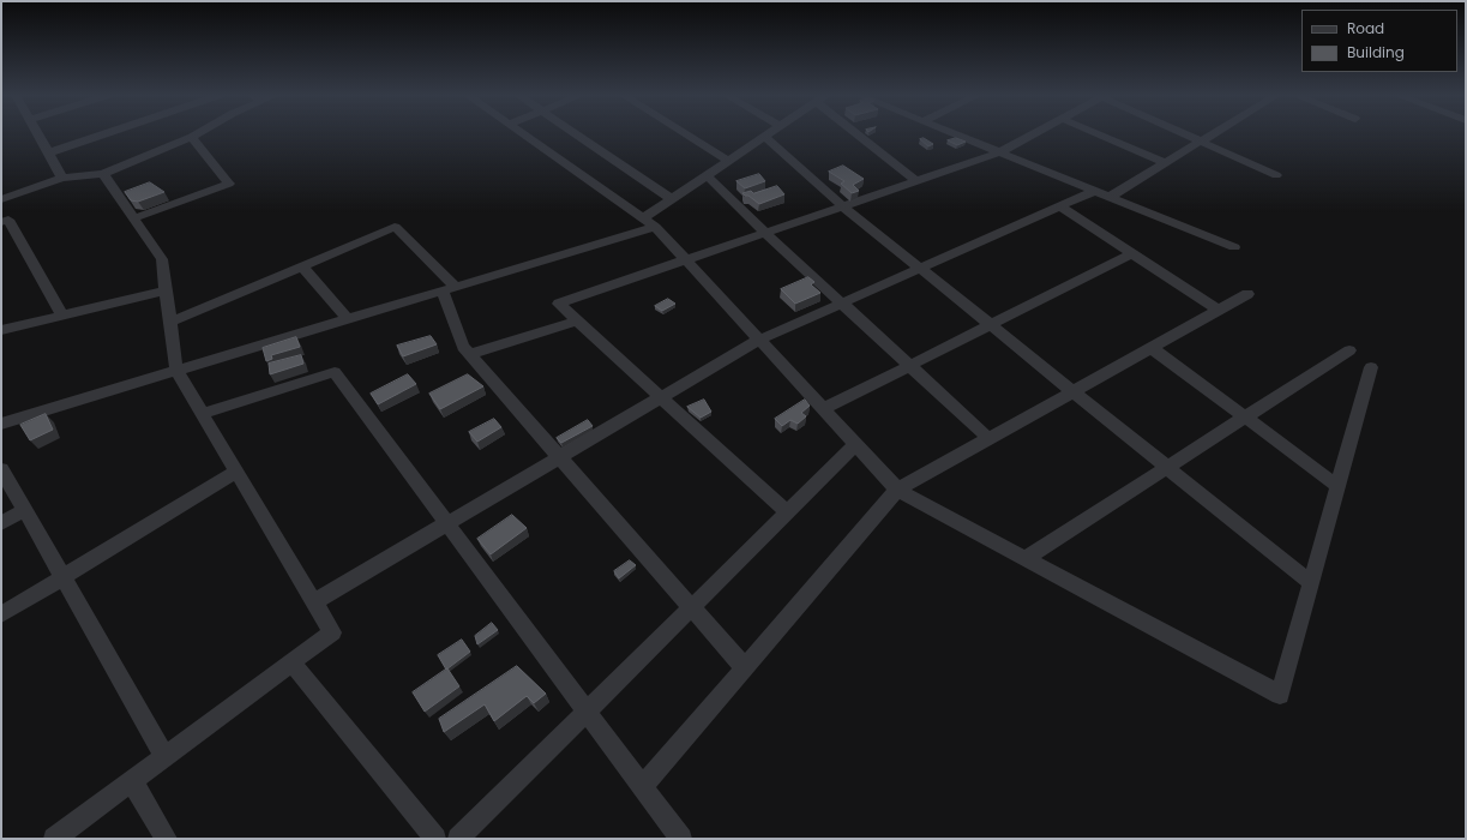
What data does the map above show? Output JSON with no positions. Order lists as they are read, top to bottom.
{
  "legend": ["Road", "Building"]
}
